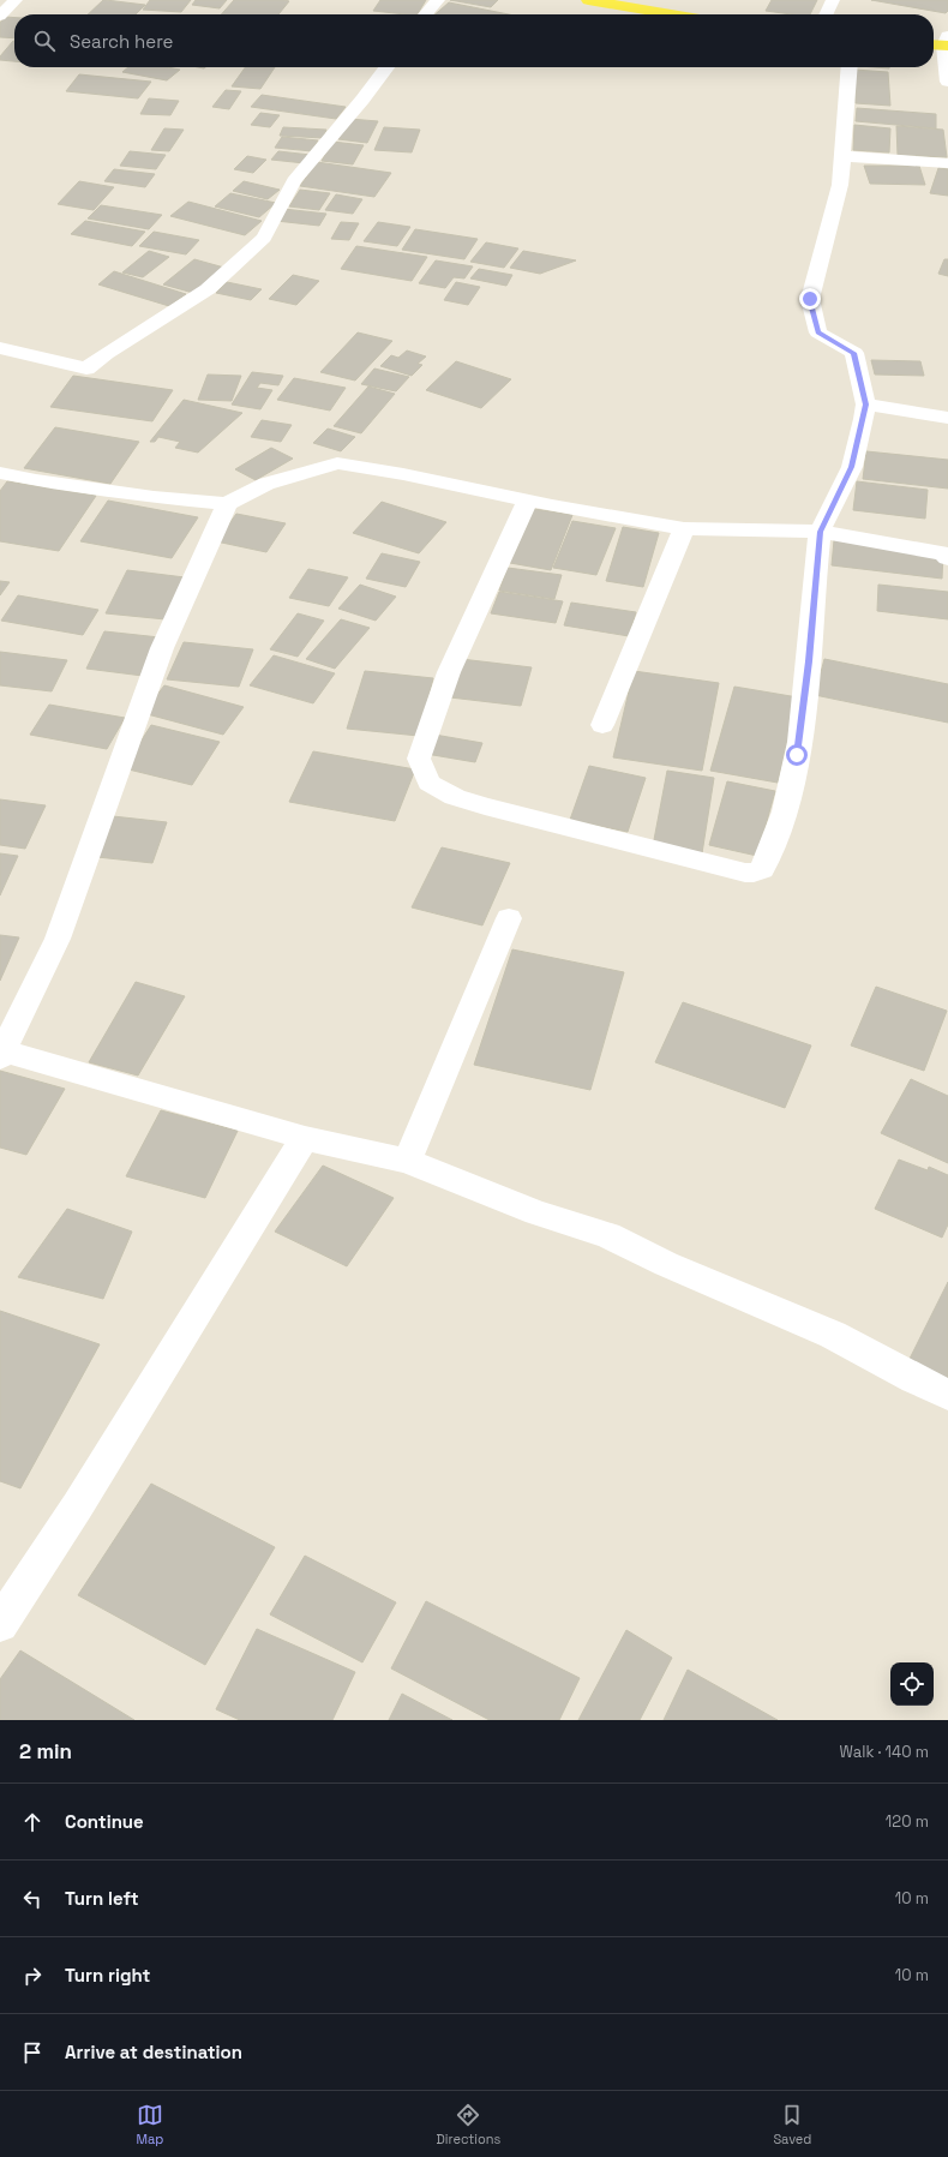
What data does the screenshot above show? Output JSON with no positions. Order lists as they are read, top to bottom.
{
  "page": {
    "search": "Search here",
    "heading": ["2 min", "Walk · 140 m"],
    "list": [
      ["Continue", "120 m"],
      ["Turn left", "10 m"],
      ["Turn right", "10 m"],
      "Arrive at destination"
    ],
    "nav": ["Map", "Directions", "Saved"]
  }
}
